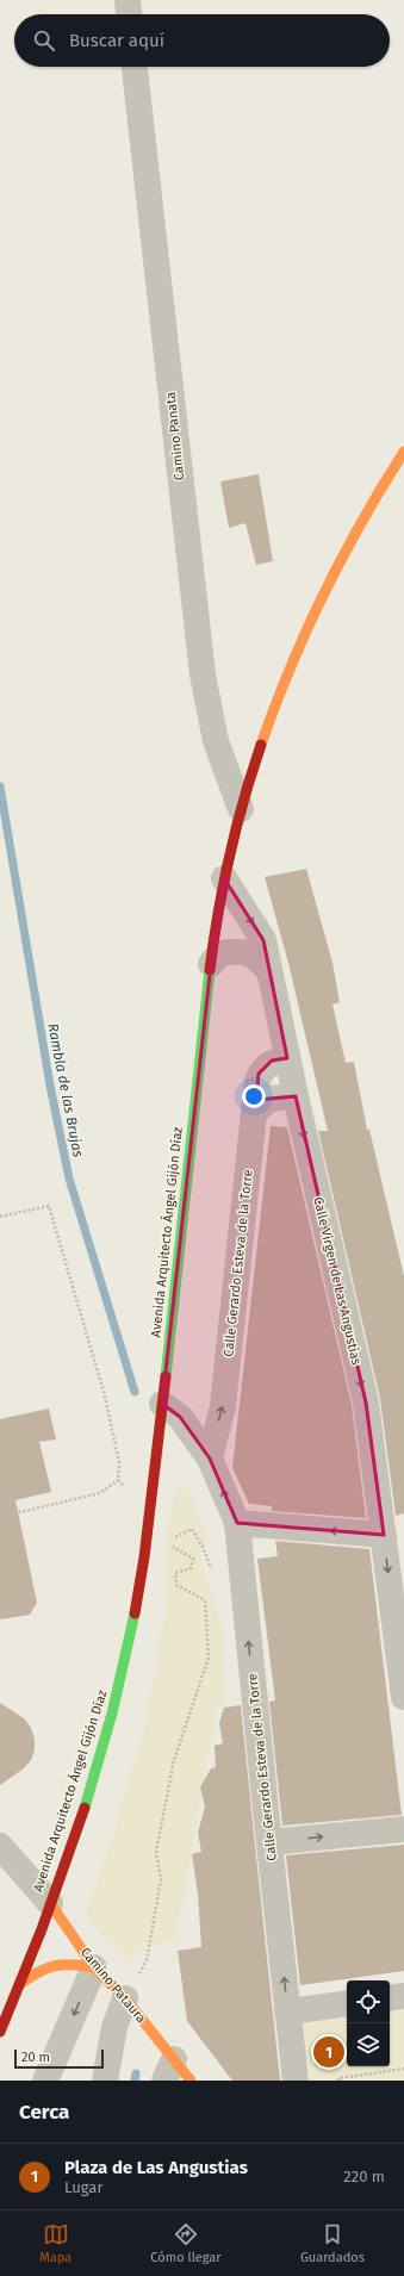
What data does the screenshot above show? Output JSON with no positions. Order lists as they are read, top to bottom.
{
  "streets": {
    "main road": ["Avenida Arquitecto Ángel Gijón Díaz", "Camino Pataura"],
    "street": ["Camino Panata", "Calle Gerardo Esteva de la Torre", "Calle Virgen de Las Angustias"]
  },
  "crossings": [
    ["Camino Panata", "Avenida Arquitecto Ángel Gijón Díaz"],
    ["Avenida Arquitecto Ángel Gijón Díaz", "Calle Gerardo Esteva de la Torre"],
    ["Avenida Arquitecto Ángel Gijón Díaz", "Calle Virgen de Las Angustias"],
    ["Avenida Arquitecto Ángel Gijón Díaz", "Camino Pataura"],
    ["Calle Gerardo Esteva de la Torre", "Calle Virgen de Las Angustias"]
  ],
  "one_way": ["Calle Gerardo Esteva de la Torre", "Calle Virgen de Las Angustias"],
  "water": ["Rambla de las Brujas"],
  "scale_bar": "20 m",
  "page": {
    "search": "Buscar aquí",
    "pins": "1",
    "scale": "20 m",
    "heading": "Cerca",
    "list": [
      {
        "mark": "1",
        "name": "Plaza de Las Angustias",
        "note": "Lugar",
        "value": "220 m"
      }
    ],
    "nav": ["Mapa", "Cómo llegar", "Guardados"]
  }
}
